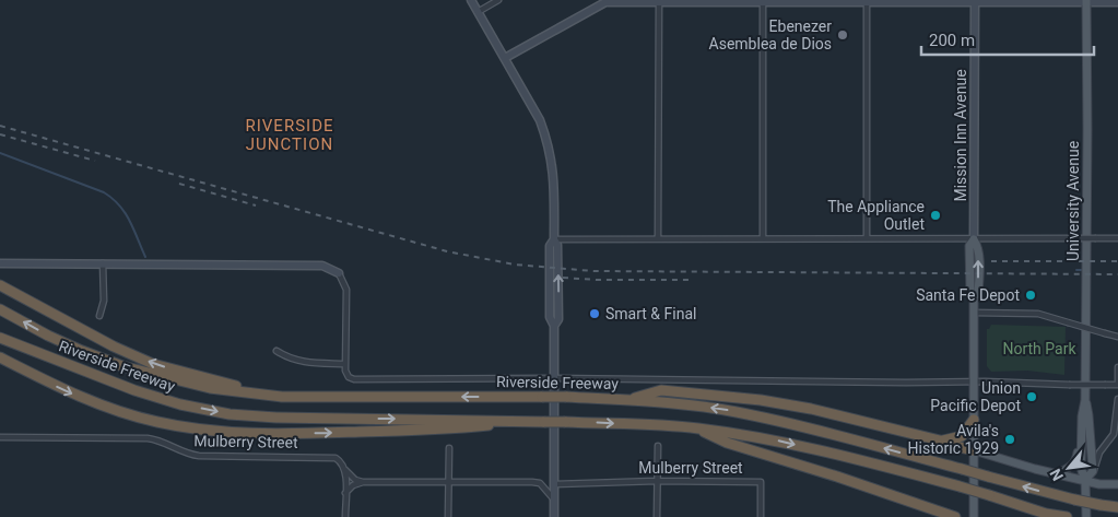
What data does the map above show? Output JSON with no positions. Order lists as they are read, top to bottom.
{
  "streets": {
    "highway": ["Riverside Freeway"],
    "main road": ["Mission Inn Avenue", "University Avenue"],
    "street": ["Mulberry Street"]
  },
  "districts": ["RIVERSIDE JUNCTION"],
  "parks": ["North Park"],
  "places": [
    "Ebenezer Asemblea de Dios",
    "The Appliance Outlet",
    "Santa Fe Depot",
    "Smart & Final",
    "Union Pacific Depot",
    "Avila's Historic 1929"
  ],
  "scale_bar": "200 m",
  "north": "bottom left"
}
